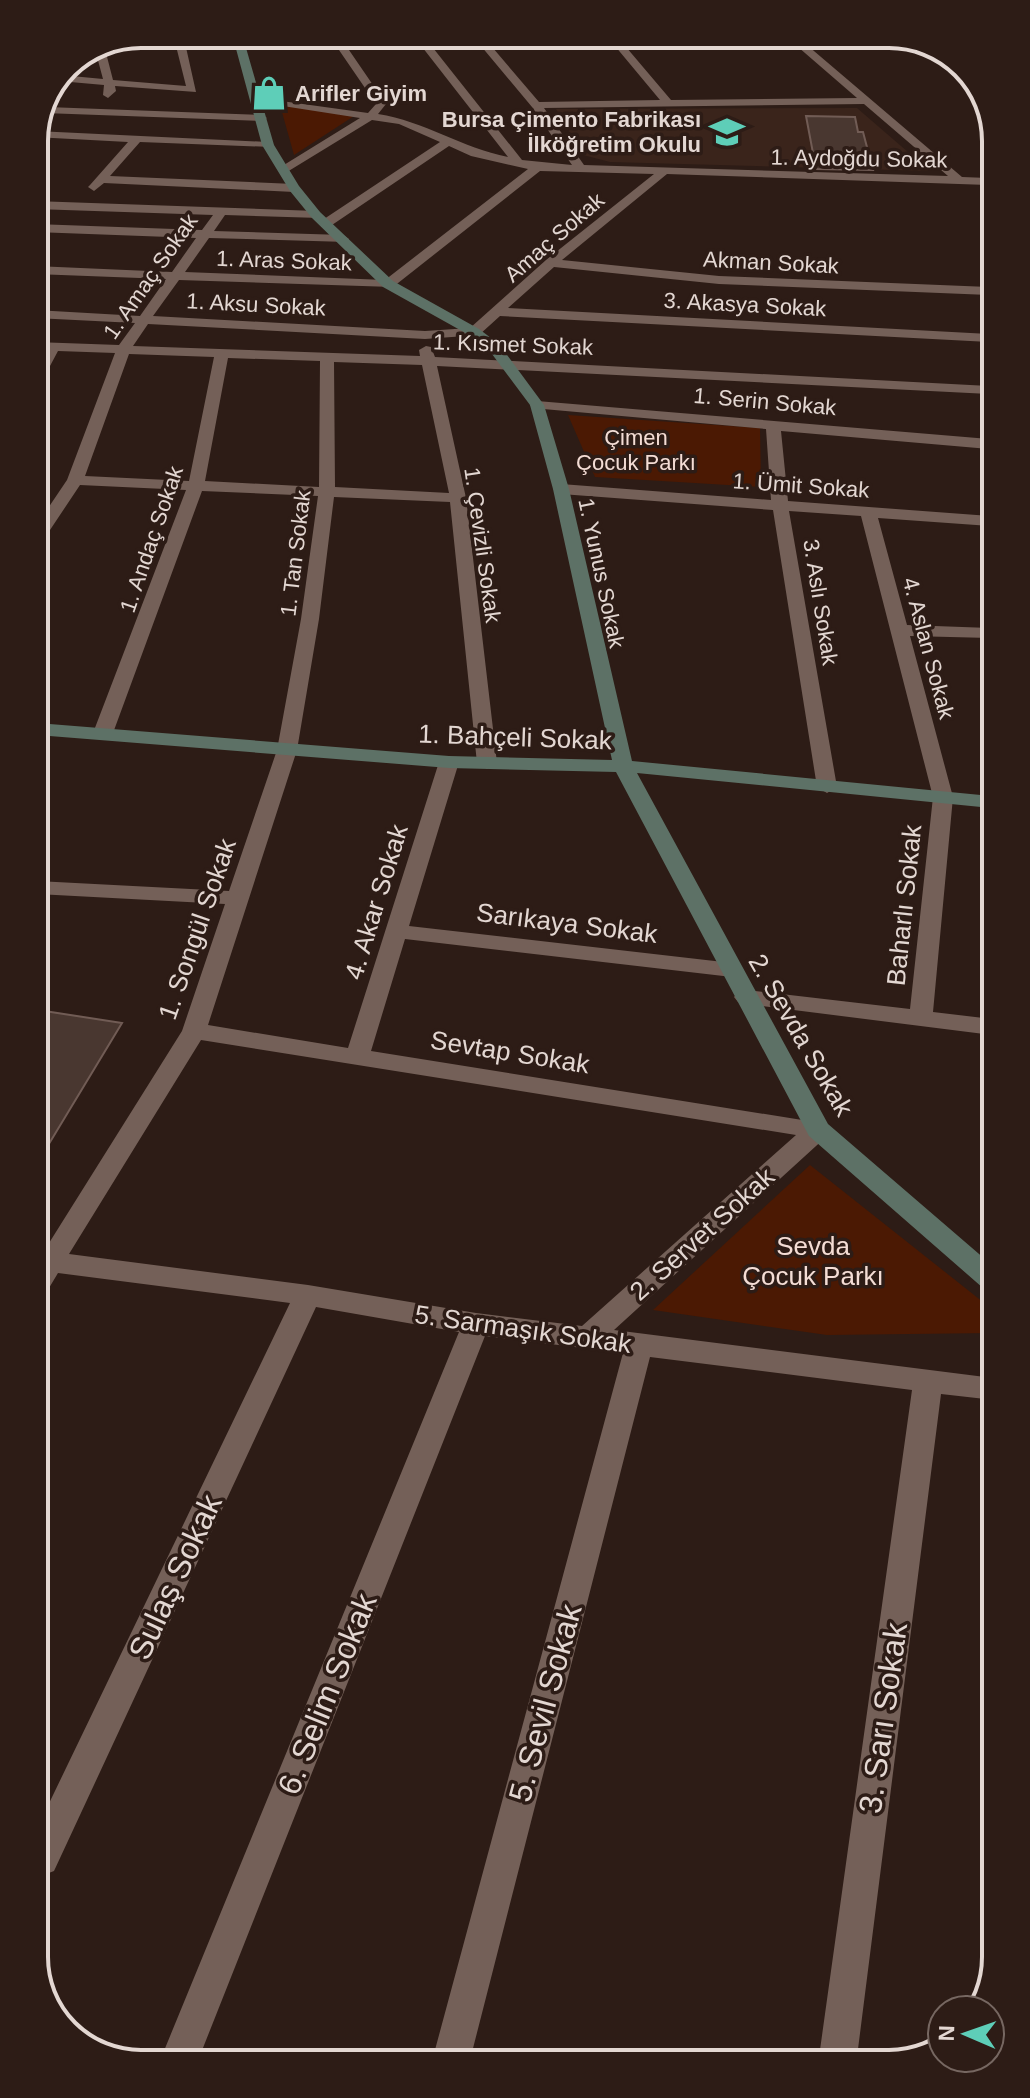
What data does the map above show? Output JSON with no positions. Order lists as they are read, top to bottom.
{
  "streets": {
    "street": [
      "1. Aydoğdu Sokak",
      "Amaç Sokak",
      "1. Aras Sokak",
      "Akman Sokak",
      "1. Amaç Sokak",
      "1. Aksu Sokak",
      "3. Akasya Sokak",
      "1. Kısmet Sokak",
      "1. Serin Sokak",
      "1. Ümit Sokak",
      "1. Andaç Sokak",
      "1. Çevizli Sokak",
      "1. Tan Sokak",
      "1. Yunus Sokak",
      "3. Aslı Sokak",
      "4. Aslan Sokak",
      "1. Bahçeli Sokak",
      "4. Akar Sokak",
      "Baharlı Sokak",
      "Sarıkaya Sokak",
      "1. Songül Sokak",
      "2. Sevda Sokak",
      "Sevtap Sokak",
      "2. Servet Sokak",
      "5. Sarmaşık Sokak",
      "Sulaş Sokak",
      "6. Selim Sokak",
      "5. Sevil Sokak",
      "3. Sarı Sokak"
    ]
  },
  "crossings": [
    ["1. Aydoğdu Sokak", "Amaç Sokak"],
    ["1. Aydoğdu Sokak", "1. Yunus Sokak"],
    ["Amaç Sokak", "Akman Sokak"],
    ["Amaç Sokak", "1. Aksu Sokak"],
    ["Amaç Sokak", "3. Akasya Sokak"],
    ["Amaç Sokak", "1. Yunus Sokak"],
    ["1. Aras Sokak", "1. Amaç Sokak"],
    ["1. Aras Sokak", "1. Yunus Sokak"],
    ["1. Amaç Sokak", "1. Aksu Sokak"],
    ["1. Amaç Sokak", "1. Kısmet Sokak"],
    ["1. Aksu Sokak", "1. Çevizli Sokak"],
    ["1. Aksu Sokak", "1. Yunus Sokak"],
    ["1. Kısmet Sokak", "1. Andaç Sokak"],
    ["1. Kısmet Sokak", "1. Çevizli Sokak"],
    ["1. Kısmet Sokak", "1. Tan Sokak"],
    ["1. Kısmet Sokak", "1. Yunus Sokak"],
    ["1. Serin Sokak", "1. Yunus Sokak"],
    ["1. Serin Sokak", "3. Aslı Sokak"],
    ["1. Ümit Sokak", "1. Yunus Sokak"],
    ["1. Ümit Sokak", "3. Aslı Sokak"],
    ["1. Ümit Sokak", "4. Aslan Sokak"],
    ["1. Andaç Sokak", "1. Bahçeli Sokak"],
    ["1. Çevizli Sokak", "1. Bahçeli Sokak"],
    ["1. Tan Sokak", "1. Bahçeli Sokak"],
    ["1. Tan Sokak", "1. Songül Sokak"],
    ["1. Yunus Sokak", "1. Bahçeli Sokak"],
    ["1. Yunus Sokak", "2. Sevda Sokak"],
    ["3. Aslı Sokak", "1. Bahçeli Sokak"],
    ["4. Aslan Sokak", "1. Bahçeli Sokak"],
    ["4. Aslan Sokak", "Baharlı Sokak"],
    ["1. Bahçeli Sokak", "4. Akar Sokak"],
    ["1. Bahçeli Sokak", "Baharlı Sokak"],
    ["1. Bahçeli Sokak", "1. Songül Sokak"],
    ["1. Bahçeli Sokak", "2. Sevda Sokak"],
    ["4. Akar Sokak", "Sarıkaya Sokak"],
    ["4. Akar Sokak", "Sevtap Sokak"],
    ["Sarıkaya Sokak", "2. Sevda Sokak"],
    ["1. Songül Sokak", "Sevtap Sokak"],
    ["2. Sevda Sokak", "Sevtap Sokak"],
    ["2. Sevda Sokak", "2. Servet Sokak"],
    ["Sevtap Sokak", "2. Servet Sokak"],
    ["2. Servet Sokak", "5. Sarmaşık Sokak"],
    ["5. Sarmaşık Sokak", "Sulaş Sokak"],
    ["5. Sarmaşık Sokak", "6. Selim Sokak"],
    ["5. Sarmaşık Sokak", "5. Sevil Sokak"],
    ["5. Sarmaşık Sokak", "3. Sarı Sokak"]
  ],
  "parks": ["Çimen Çocuk Parkı", "Sevda Çocuk Parkı"],
  "places": {
    "shop": ["Arifler Giyim"],
    "school or university": ["Bursa Çimento Fabrikası İlköğretim Okulu"]
  },
  "north": "left"
}
